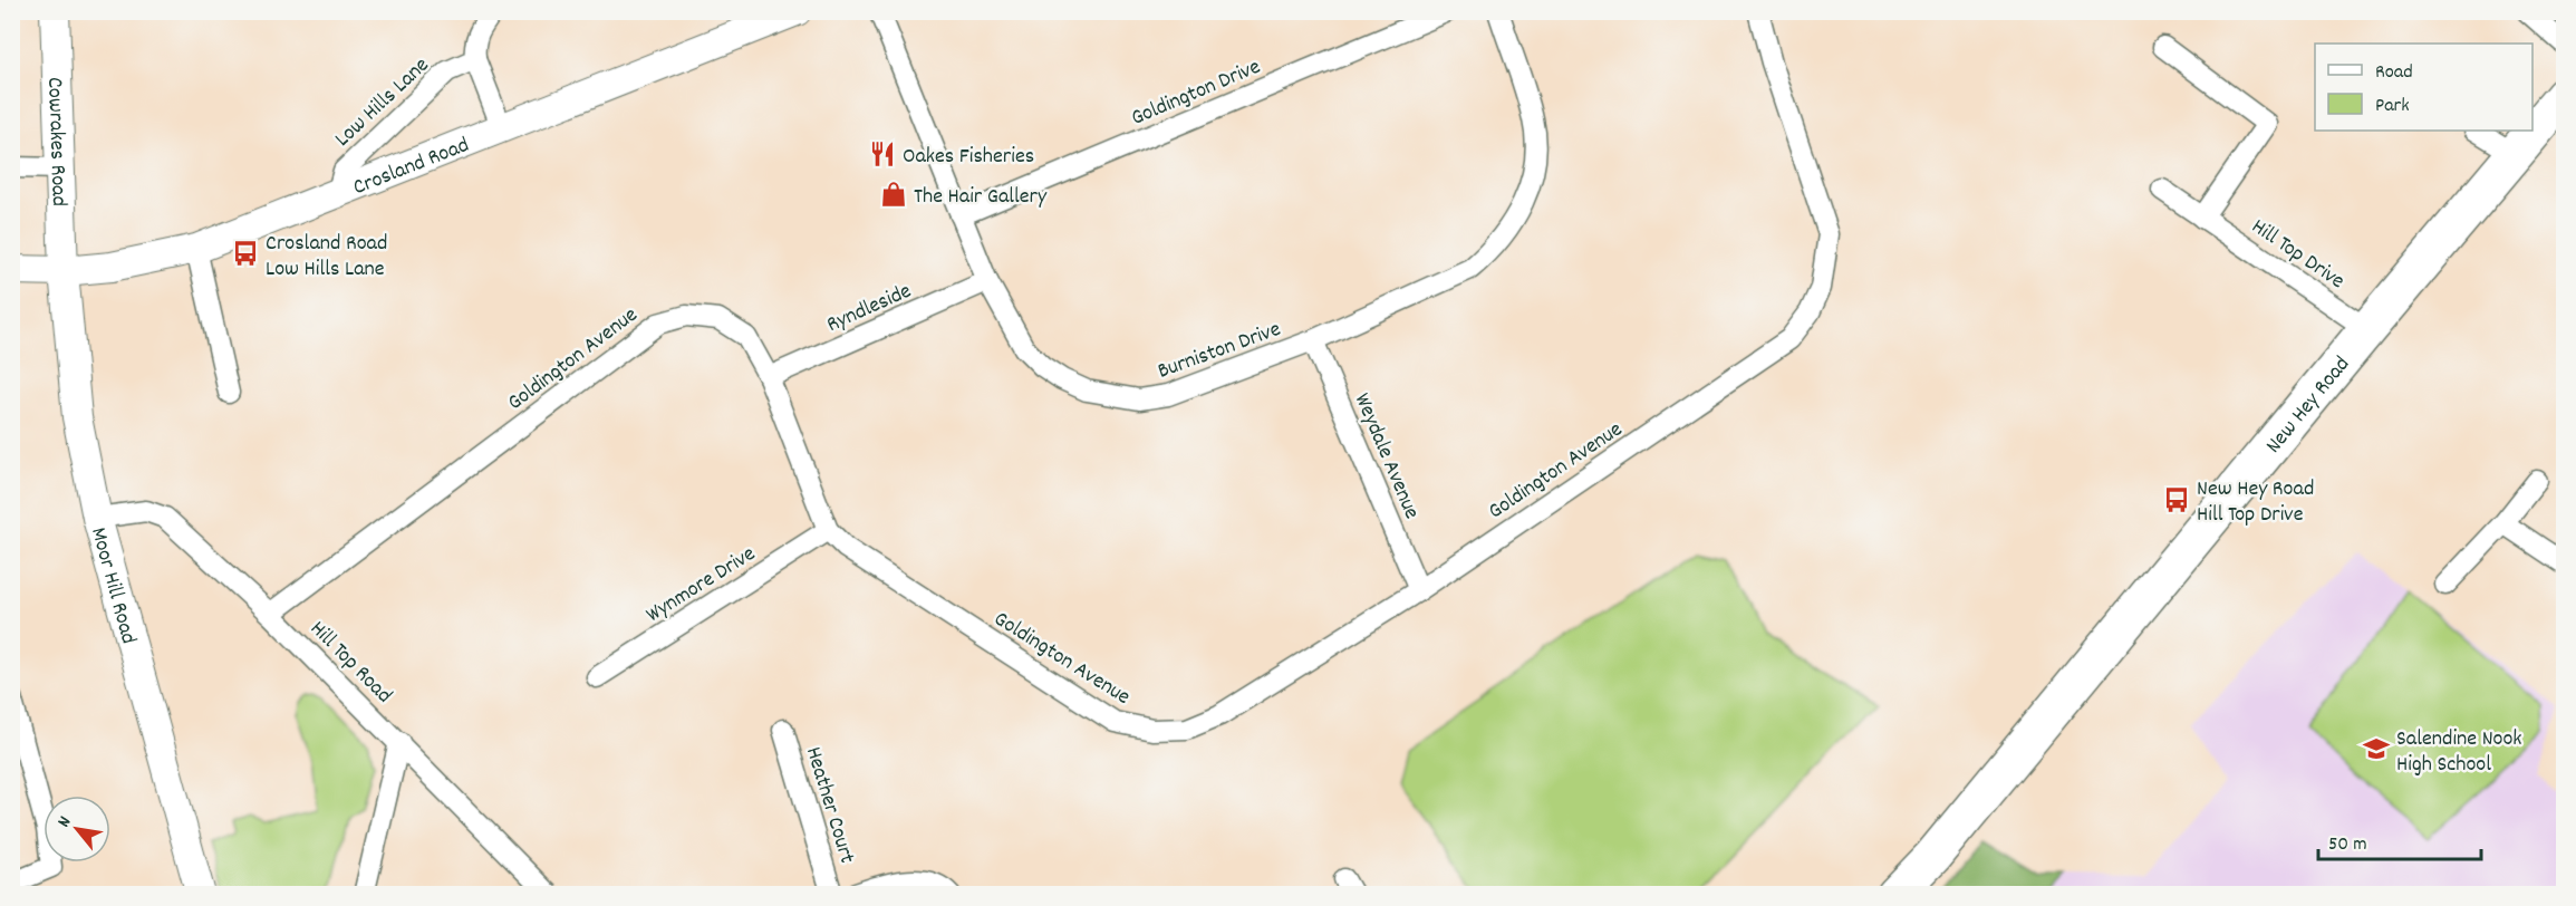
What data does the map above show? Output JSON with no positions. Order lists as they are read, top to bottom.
{
  "streets": {
    "highway": ["New Hey Road"],
    "street": [
      "Goldington Drive",
      "Low Hills Lane",
      "Cowrakes Road",
      "Crosland Road",
      "Hill Top Drive",
      "Ryndleside",
      "Burniston Drive",
      "Goldington Avenue",
      "Weydale Avenue",
      "Wynmore Drive",
      "Moor Hill Road",
      "Hill Top Road",
      "Heather Court"
    ]
  },
  "crossings": [
    ["Goldington Drive", "Burniston Drive"],
    ["Low Hills Lane", "Crosland Road"],
    ["Cowrakes Road", "Crosland Road"],
    ["Cowrakes Road", "Moor Hill Road"],
    ["Crosland Road", "Moor Hill Road"],
    ["Hill Top Drive", "New Hey Road"],
    ["Ryndleside", "Burniston Drive"],
    ["Ryndleside", "Goldington Avenue"],
    ["Burniston Drive", "Weydale Avenue"],
    ["Goldington Avenue", "Weydale Avenue"],
    ["Goldington Avenue", "Wynmore Drive"],
    ["Goldington Avenue", "Hill Top Road"],
    ["Moor Hill Road", "Hill Top Road"]
  ],
  "places": {
    "restaurant": ["Oakes Fisheries"],
    "shop": ["The Hair Gallery"],
    "bus stop": ["Crosland Road Low Hills Lane", "New Hey Road Hill Top Drive"],
    "school or university": ["Salendine Nook High School"]
  },
  "legend": ["Road", "Park"],
  "scale_bar": "50 m",
  "north": "top left"
}
